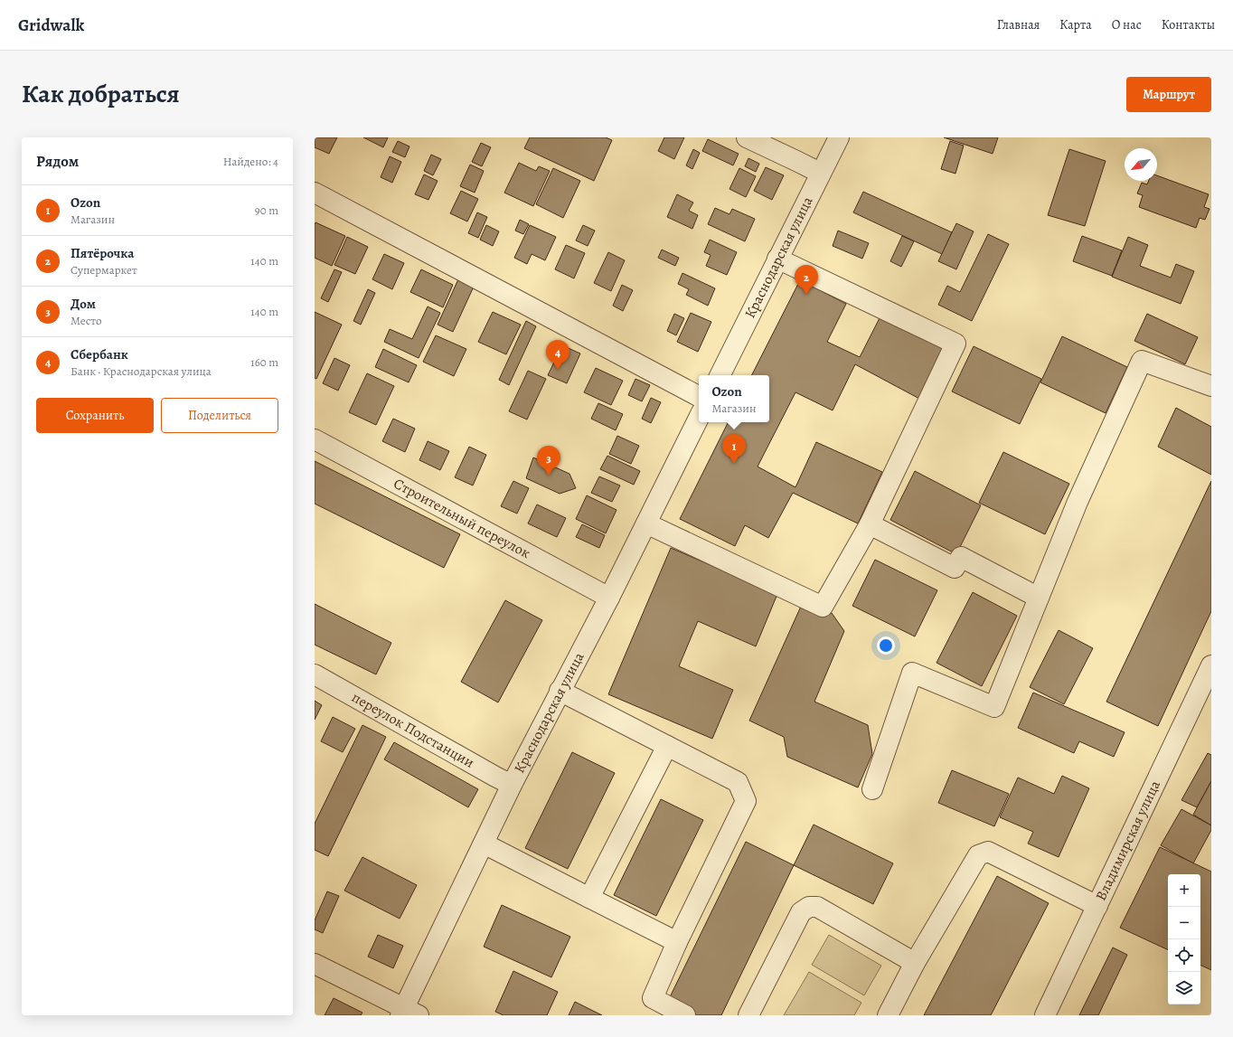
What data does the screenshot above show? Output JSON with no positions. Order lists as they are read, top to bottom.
{
  "streets": {
    "street": [
      "Краснодарская улица",
      "Строительный переулок",
      "переулок Подстанции",
      "Владимирская улица"
    ]
  },
  "crossings": [
    ["Краснодарская улица", "Строительный переулок"],
    ["Краснодарская улица", "переулок Подстанции"]
  ],
  "north": "bottom left",
  "page": {
    "header": "Gridwalk",
    "nav": [
      "Главная",
      "Карта",
      "О нас",
      "Контакты"
    ],
    "title": "Как добраться",
    "buttons": [
      "Маршрут",
      ["Сохранить", "Поделиться"]
    ],
    "heading": ["Рядом", "Найдено: 4"],
    "list": [
      {
        "mark": "1",
        "name": "Ozon",
        "note": "Магазин",
        "value": "90 m"
      },
      {
        "mark": "2",
        "name": "Пятёрочка",
        "note": "Супермаркет",
        "value": "140 m"
      },
      {
        "mark": "3",
        "name": "Дом",
        "note": "Место",
        "value": "140 m"
      },
      {
        "mark": "4",
        "name": "Сбербанк",
        "note": "Банк · Краснодарская улица",
        "value": "160 m"
      }
    ],
    "pins": [
      "2",
      "4",
      "1",
      "3"
    ],
    "popup": ["Ozon", "Магазин"],
    "map_buttons": ["+", "−"]
  }
}
